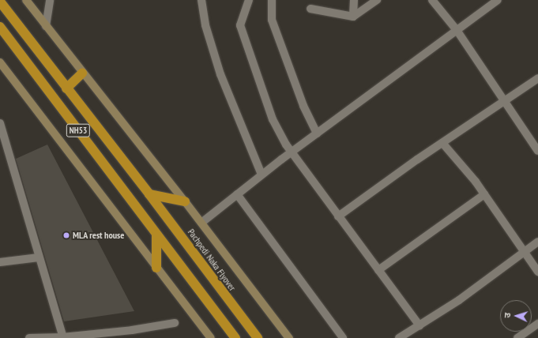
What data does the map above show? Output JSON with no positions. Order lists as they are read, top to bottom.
{
  "streets": {
    "highway": ["NH53", "Pachpedi Naka Flyover"]
  },
  "crossings": [
    ["NH53", "Pachpedi Naka Flyover"]
  ],
  "places": ["MLA rest house"],
  "north": "left"
}
